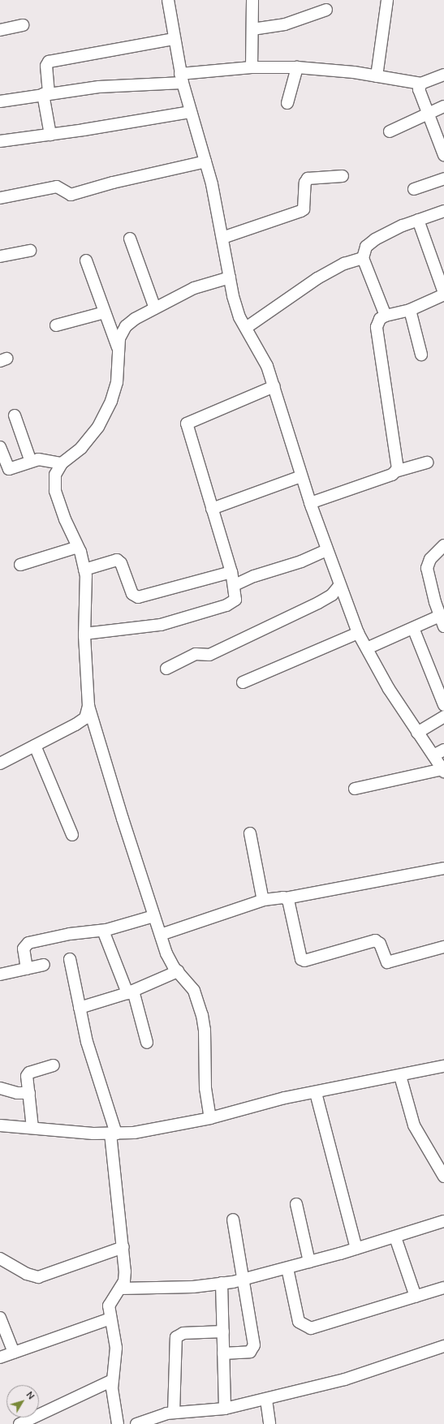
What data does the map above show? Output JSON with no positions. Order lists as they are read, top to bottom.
{
  "north": "top right"
}
